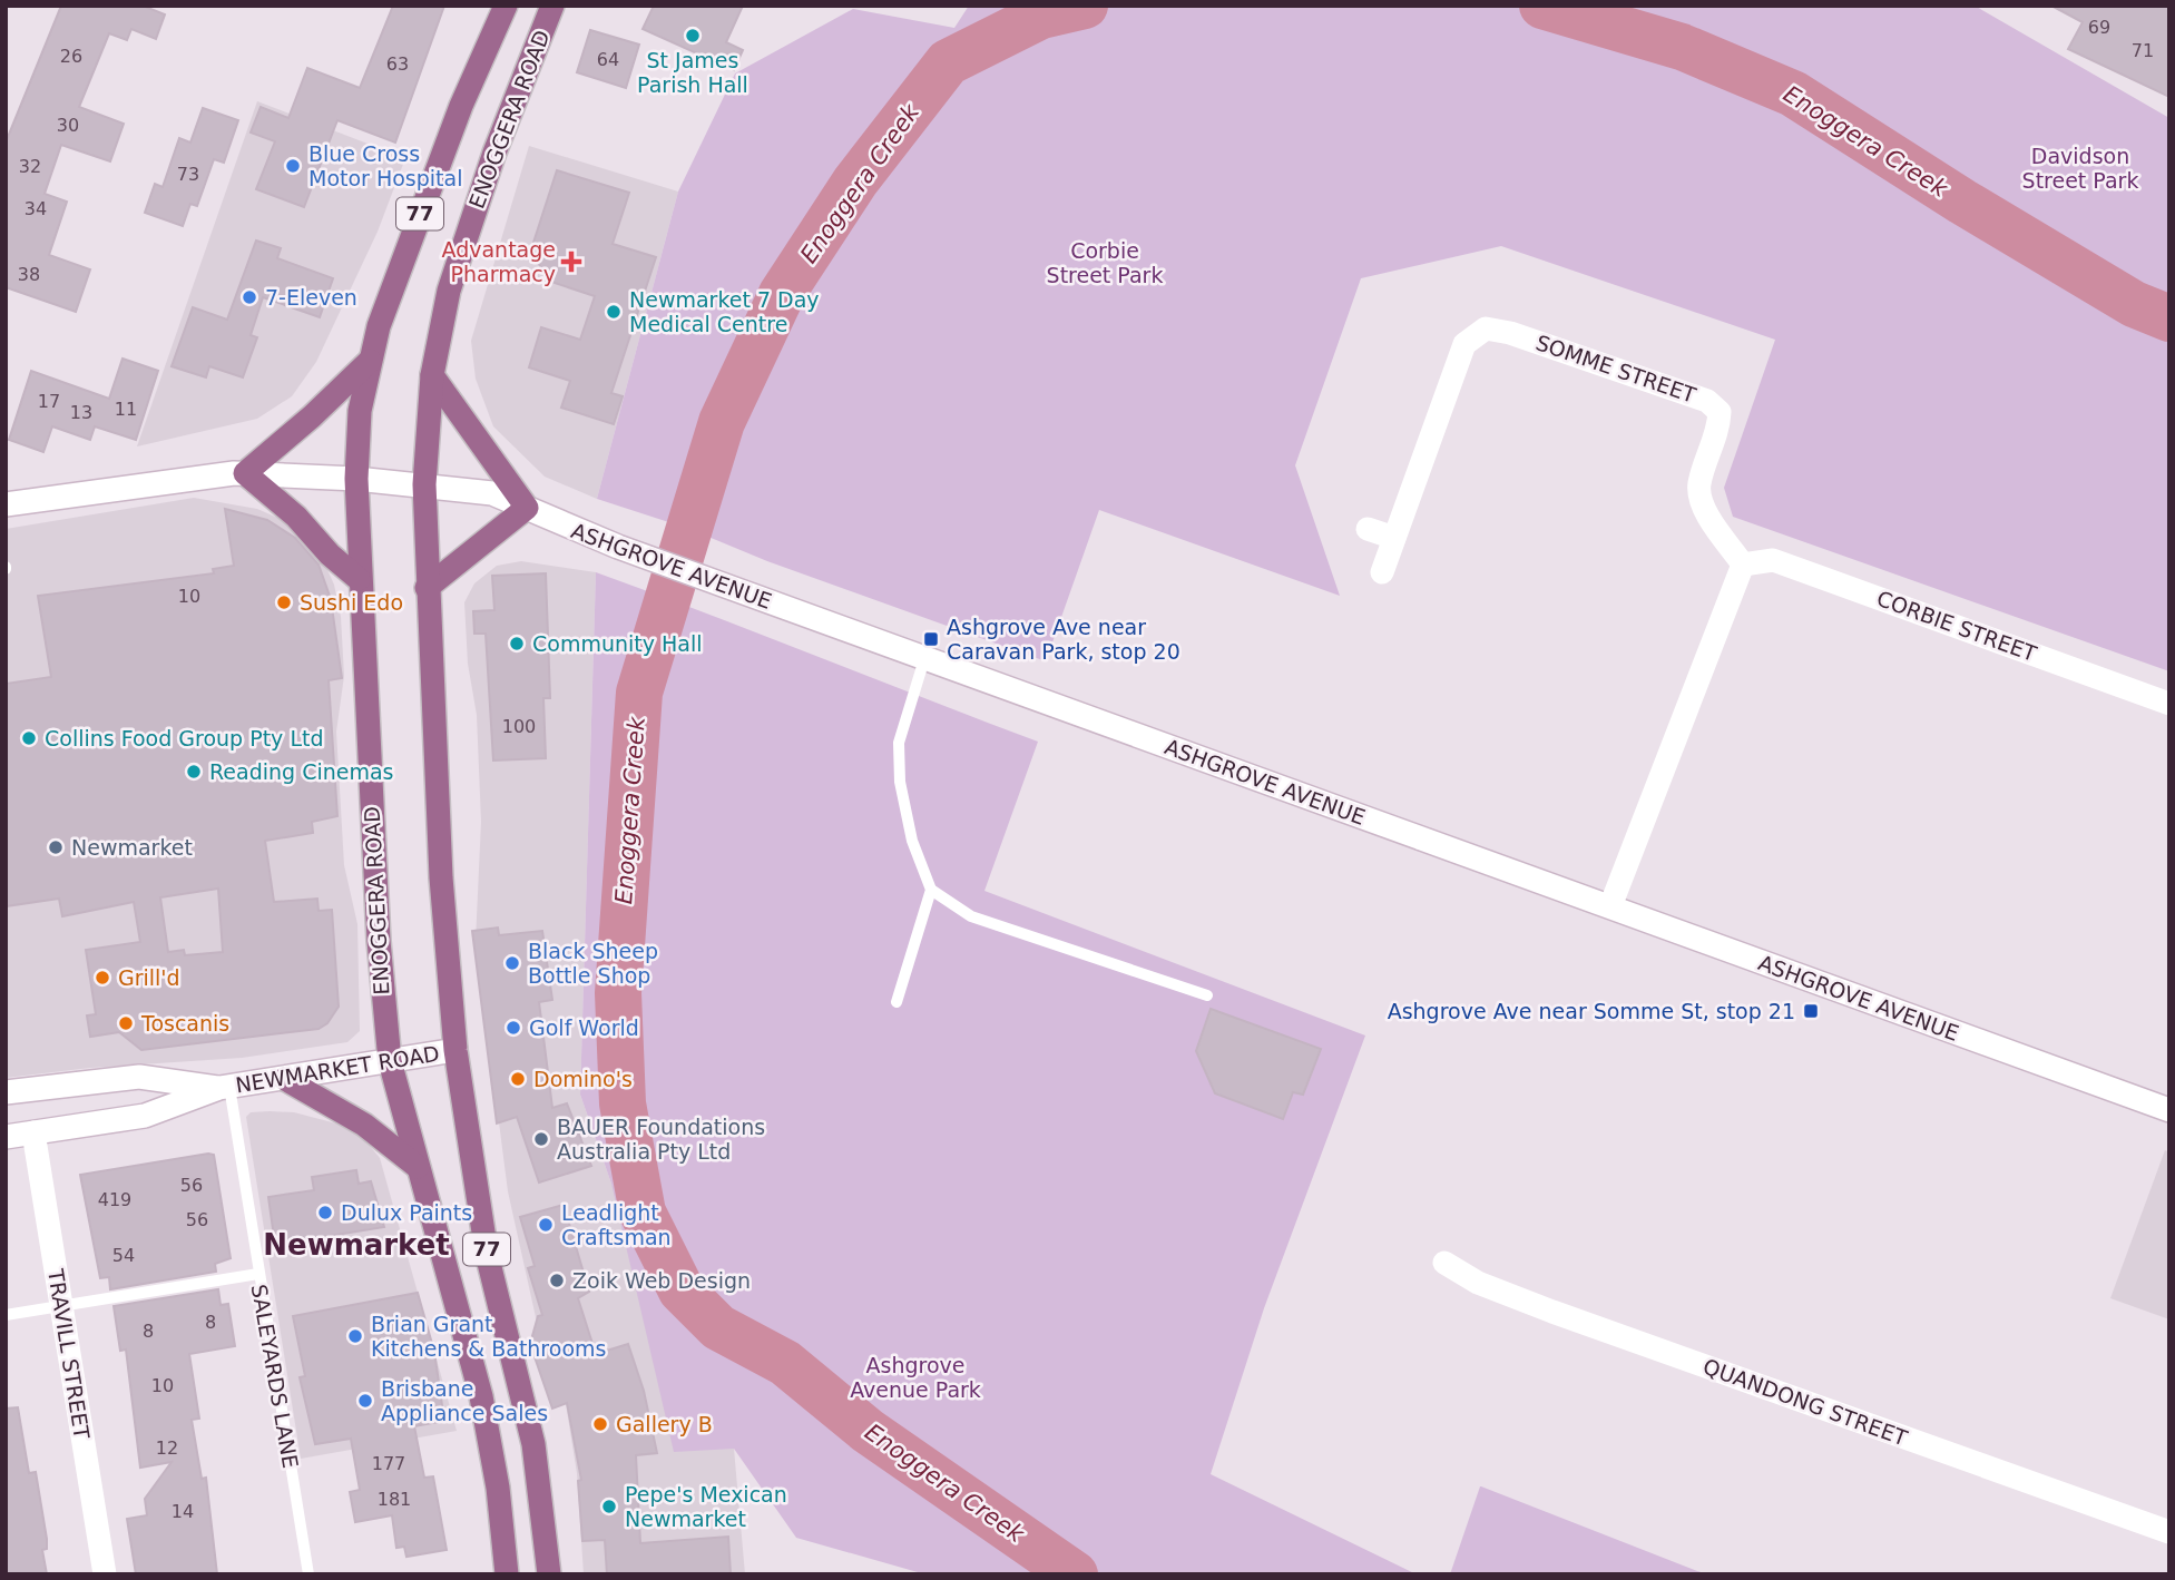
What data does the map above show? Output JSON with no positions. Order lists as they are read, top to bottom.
{
  "streets": {
    "main road": ["ENOGGERA ROAD", "77"],
    "street": [
      "SOMME STREET",
      "ASHGROVE AVENUE",
      "CORBIE STREET",
      "NEWMARKET ROAD",
      "TRAVILL STREET",
      "QUANDONG STREET"
    ],
    "lane": ["SALEYARDS LANE"]
  },
  "crossings": [
    ["ENOGGERA ROAD", "ASHGROVE AVENUE"],
    ["ENOGGERA ROAD", "NEWMARKET ROAD"],
    ["SOMME STREET", "CORBIE STREET"],
    ["NEWMARKET ROAD", "TRAVILL STREET"],
    ["NEWMARKET ROAD", "SALEYARDS LANE"]
  ],
  "districts": ["Newmarket"],
  "water": ["Enoggera Creek"],
  "parks": ["Davidson Street Park", "Corbie Street Park", "Ashgrove Avenue Park"],
  "places": {
    "other": [
      "St James Parish Hall",
      "Blue Cross Motor Hospital",
      "7-Eleven",
      "Newmarket 7 Day Medical Centre",
      "Sushi Edo",
      "Community Hall",
      "Collins Food Group Pty Ltd",
      "Reading Cinemas",
      "Newmarket",
      "Black Sheep Bottle Shop",
      "Grill'd",
      "Toscanis",
      "Golf World",
      "Domino's",
      "BAUER Foundations Australia Pty Ltd",
      "Dulux Paints",
      "Leadlight Craftsman",
      "Zoik Web Design",
      "Brian Grant Kitchens & Bathrooms",
      "Brisbane Appliance Sales",
      "Gallery B",
      "Pepe's Mexican Newmarket"
    ],
    "health": ["Advantage Pharmacy"],
    "transit": ["Ashgrove Ave near Caravan Park, stop 20", "Ashgrove Ave near Somme St, stop 21"]
  },
  "house_numbers": [
    "69",
    "71",
    "26",
    "64",
    "63",
    "30",
    "32",
    "73",
    "34",
    "38",
    "17",
    "11",
    "13",
    "10",
    "100",
    "56",
    "419",
    "56",
    "54",
    "8",
    "8",
    "10",
    "12",
    "177",
    "181",
    "14"
  ]
}
